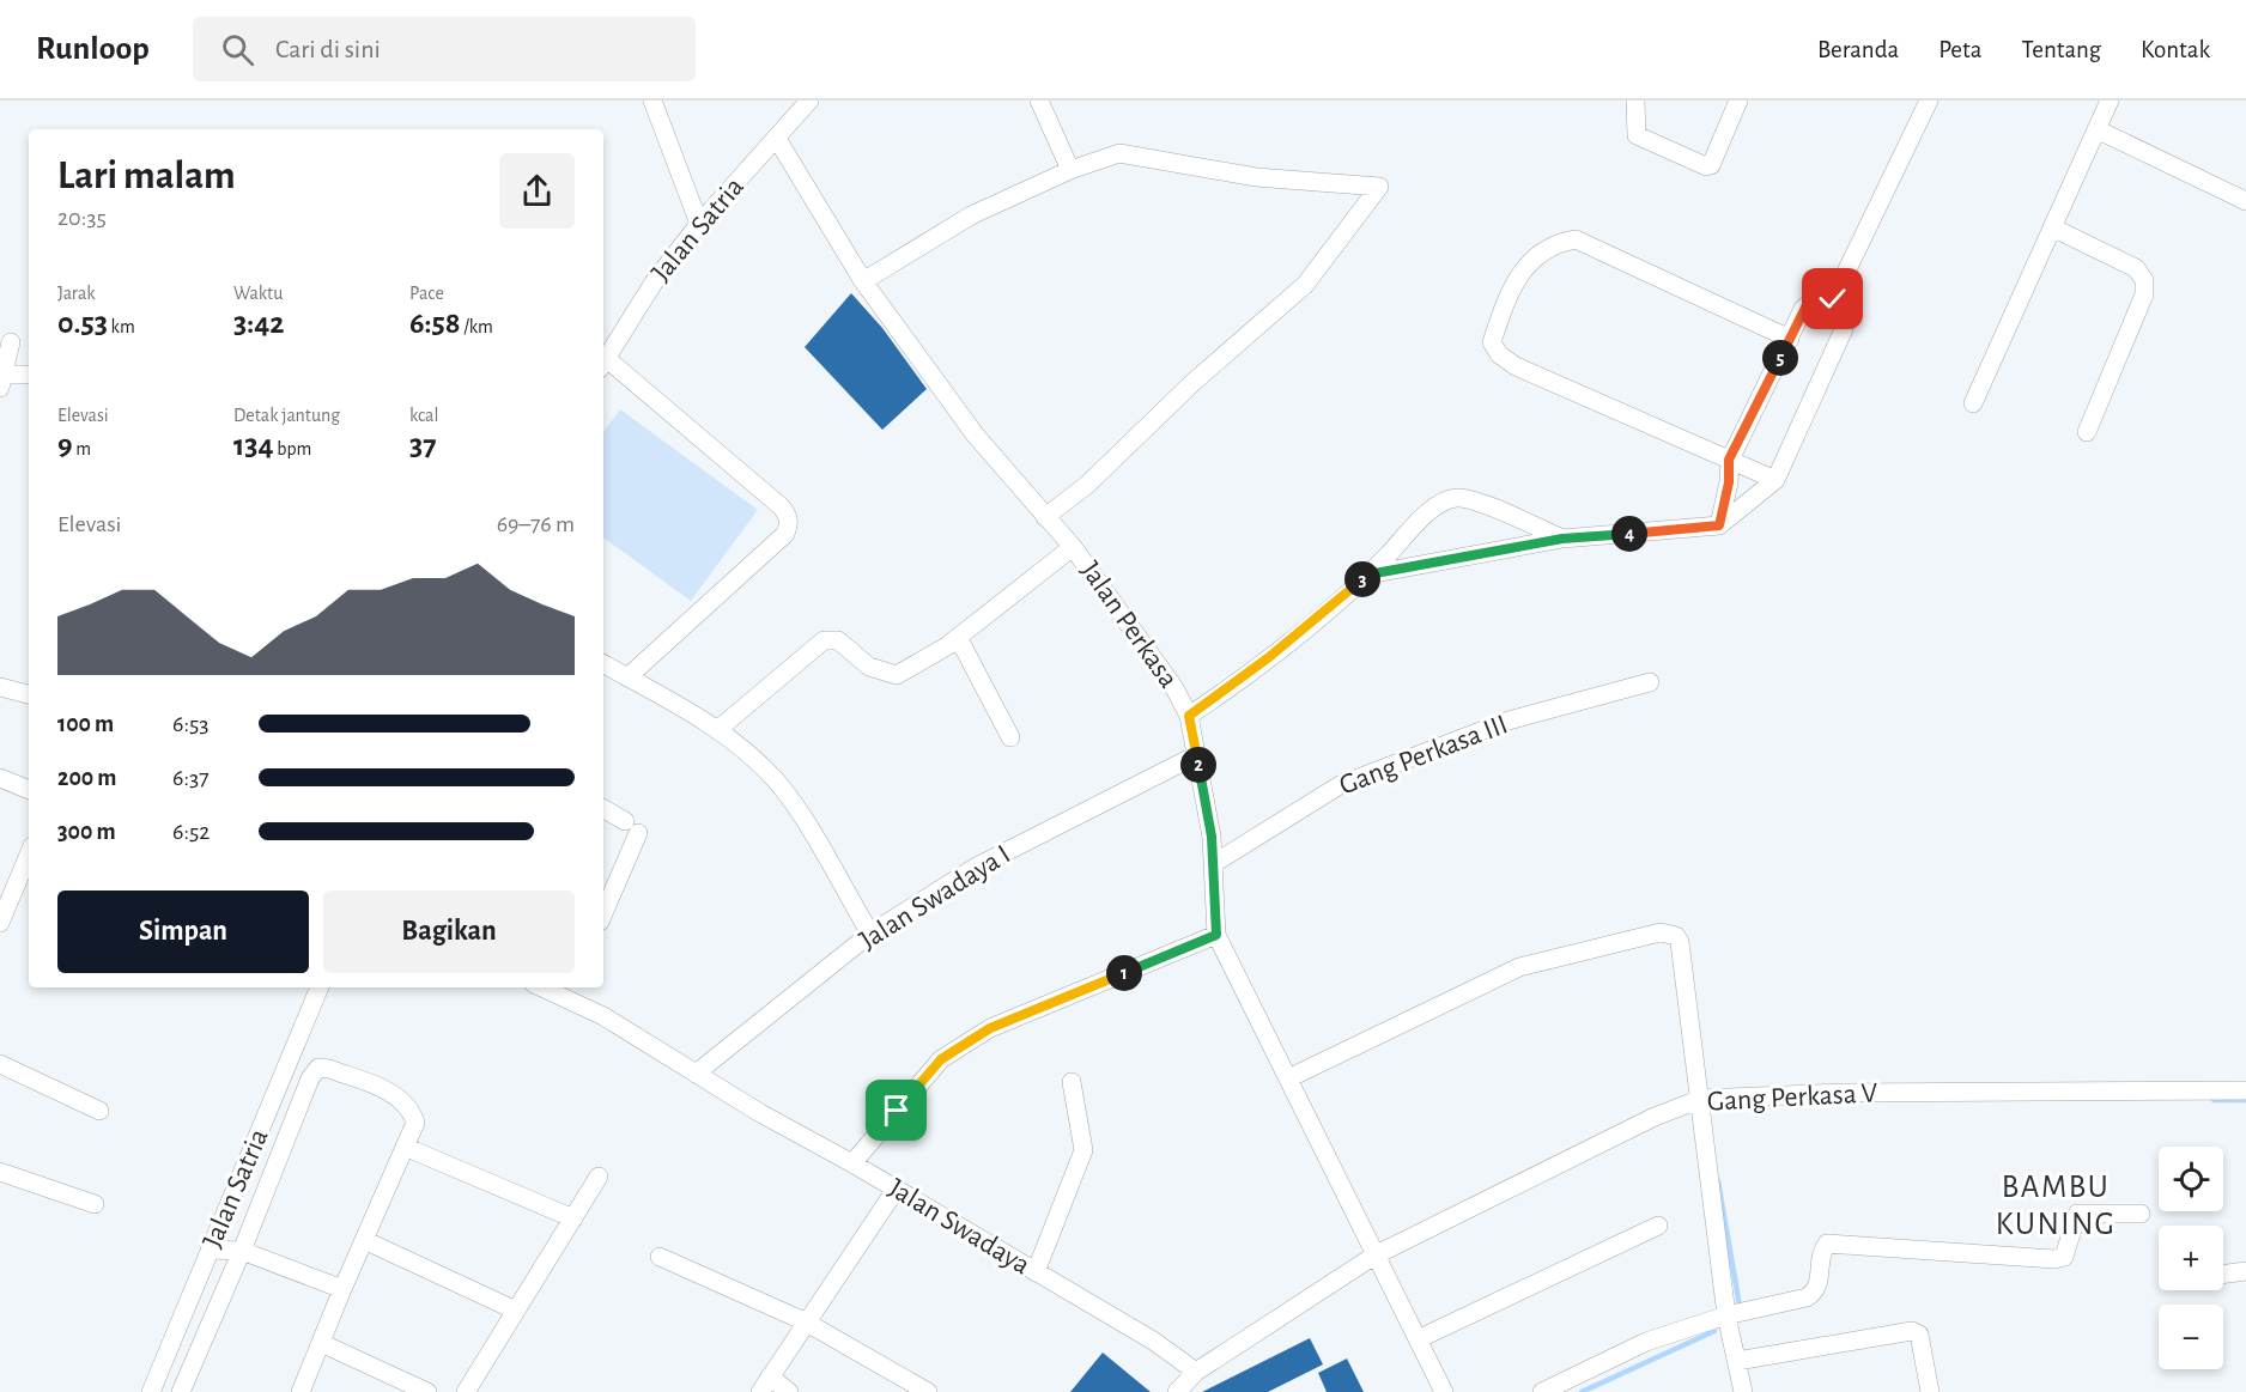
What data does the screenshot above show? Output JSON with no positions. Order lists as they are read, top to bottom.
{
  "streets": {
    "street": [
      "Jalan Satria",
      "Jalan Perkasa",
      "Gang Perkasa III",
      "Jalan Swadaya I",
      "Gang Perkasa V",
      "Jalan Swadaya"
    ]
  },
  "crossings": [
    ["Jalan Satria", "Jalan Perkasa"],
    ["Jalan Perkasa", "Gang Perkasa III"],
    ["Jalan Perkasa", "Jalan Swadaya I"],
    ["Jalan Perkasa", "Gang Perkasa V"],
    ["Jalan Swadaya I", "Jalan Swadaya"]
  ],
  "districts": ["BAMBU KUNING"],
  "page": {
    "header": "Runloop",
    "search": "Cari di sini",
    "nav": [
      "Beranda",
      "Peta",
      "Tentang",
      "Kontak"
    ],
    "heading": ["Lari malam", "20:35"],
    "stats": [
      ["Jarak", "0.53 km"],
      ["Waktu", "3:42"],
      ["Pace", "6:58 /km"],
      ["Elevasi", "9 m"],
      ["Detak jantung", "134 bpm"],
      ["kcal", "37"]
    ],
    "pins": [
      "5",
      "4",
      "3",
      "2",
      "1"
    ],
    "chart": ["Elevasi", "69–76 m"],
    "list": [
      {
        "name": "100 m",
        "note": "6:53"
      },
      {
        "name": "200 m",
        "note": "6:37"
      },
      {
        "name": "300 m",
        "note": "6:52"
      }
    ],
    "buttons": ["Simpan", "Bagikan"],
    "map_buttons": ["+", "−"]
  }
}
